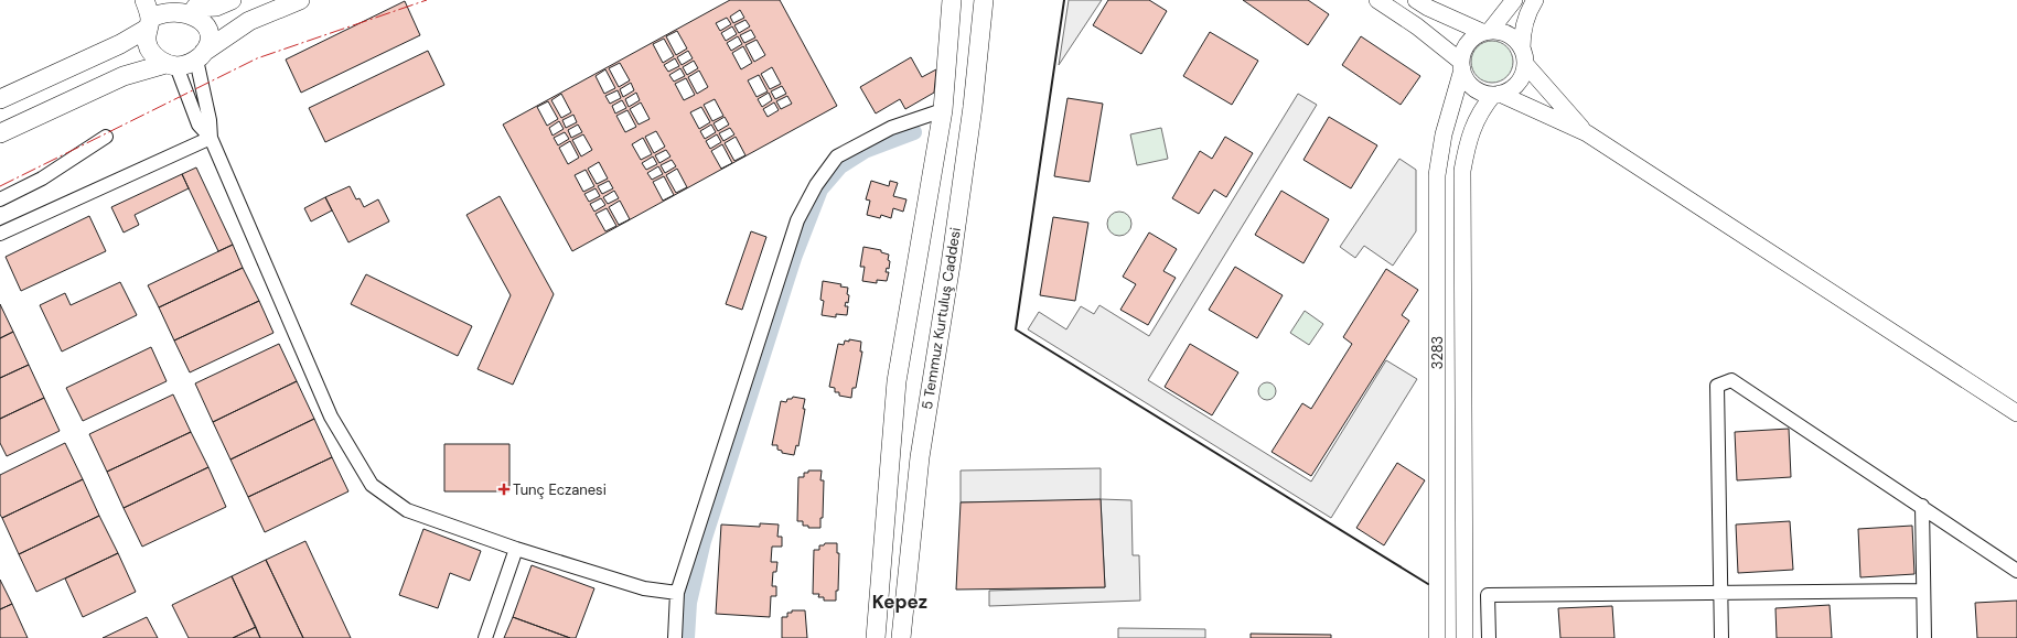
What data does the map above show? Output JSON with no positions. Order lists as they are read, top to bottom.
{
  "streets": {
    "main road": ["5 Temmuz Kurtuluş Caddesi"],
    "street": ["3283"]
  },
  "districts": ["Kepez"],
  "places": {
    "health": ["Tunç Eczanesi"]
  }
}
